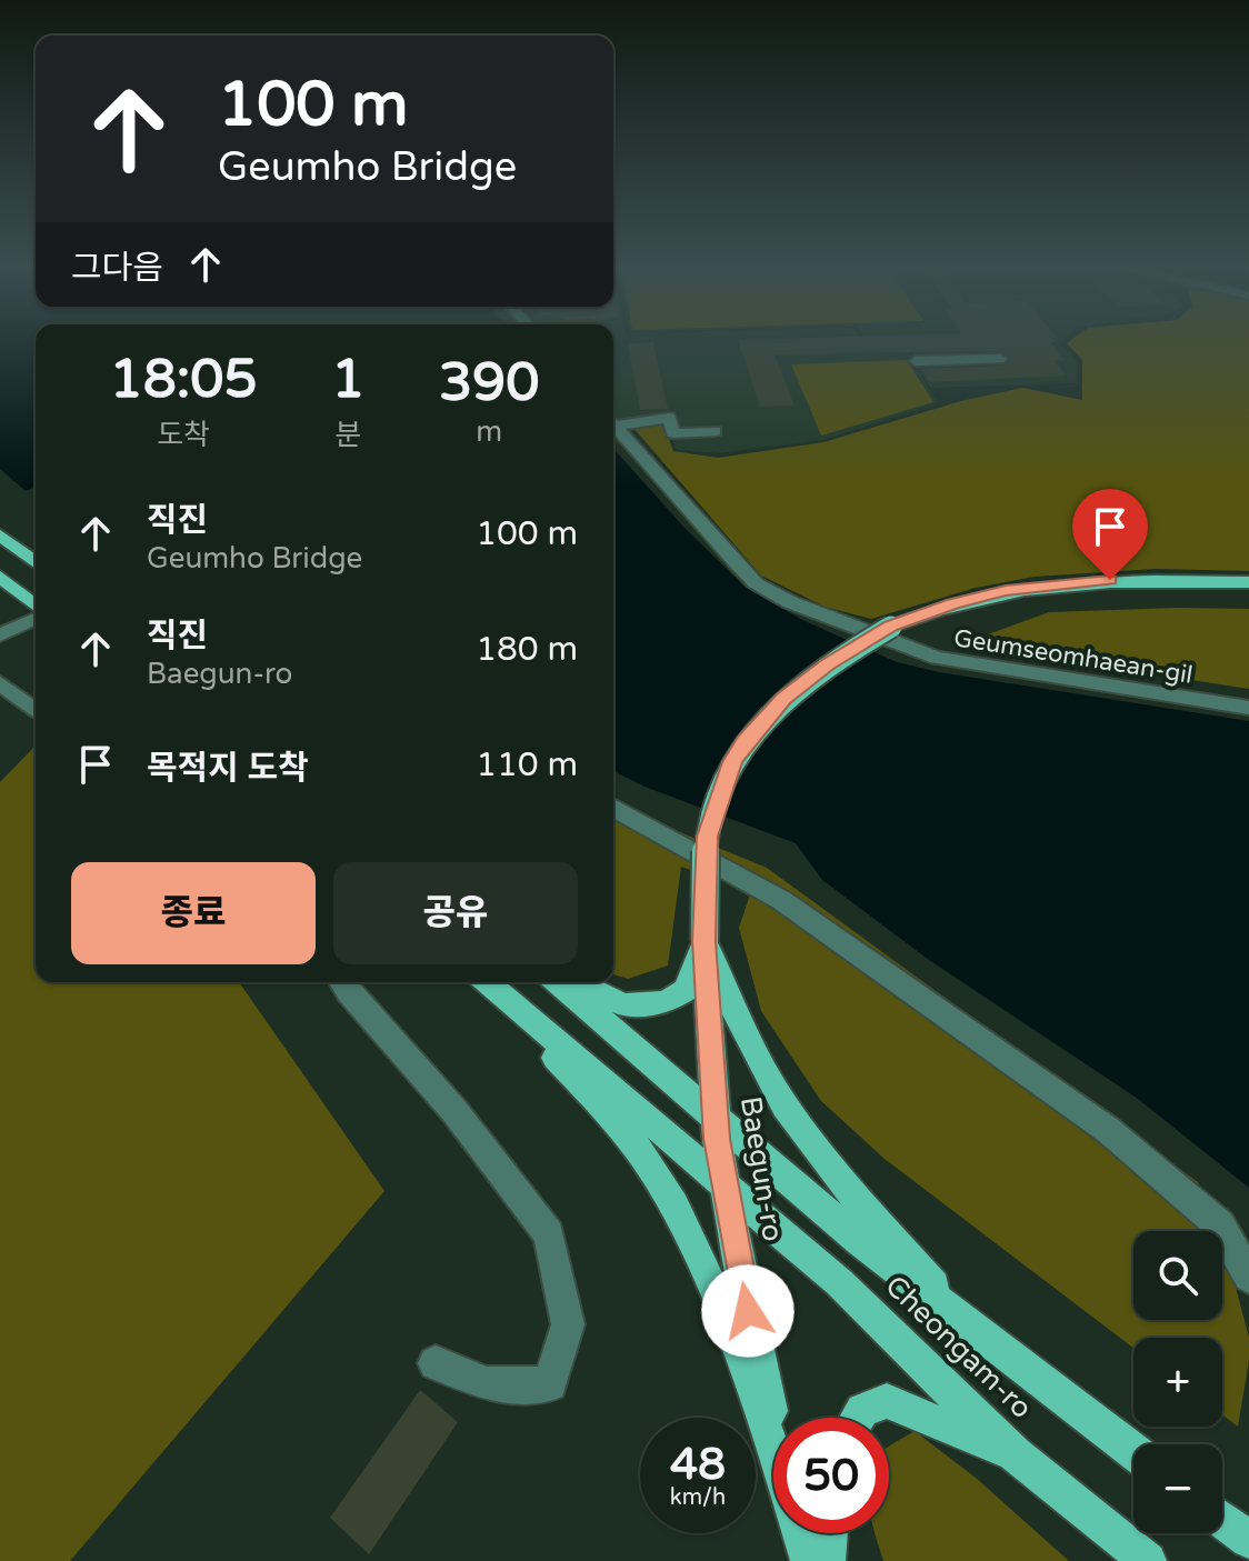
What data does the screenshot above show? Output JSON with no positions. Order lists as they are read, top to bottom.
{
  "streets": {
    "main road": ["Baegun-ro", "Cheongam-ro"],
    "street": ["Geumseomhaean-gil"]
  },
  "crossings": [
    ["Baegun-ro", "Cheongam-ro"]
  ],
  "page": {
    "turn": ["100 m", "Geumho Bridge"],
    "then": "그다음",
    "eta": [
      "18:05",
      "도착",
      "1",
      "분",
      "390",
      "m"
    ],
    "list": [
      {
        "name": "직진",
        "note": "Geumho Bridge",
        "value": "100 m"
      },
      {
        "name": "직진",
        "note": "Baegun-ro",
        "value": "180 m"
      },
      {
        "name": "목적지 도착",
        "value": "110 m"
      }
    ],
    "buttons": ["종료", "공유"],
    "map_buttons": ["+", "−"],
    "speed": "48 km/h",
    "limit": "50"
  }
}
